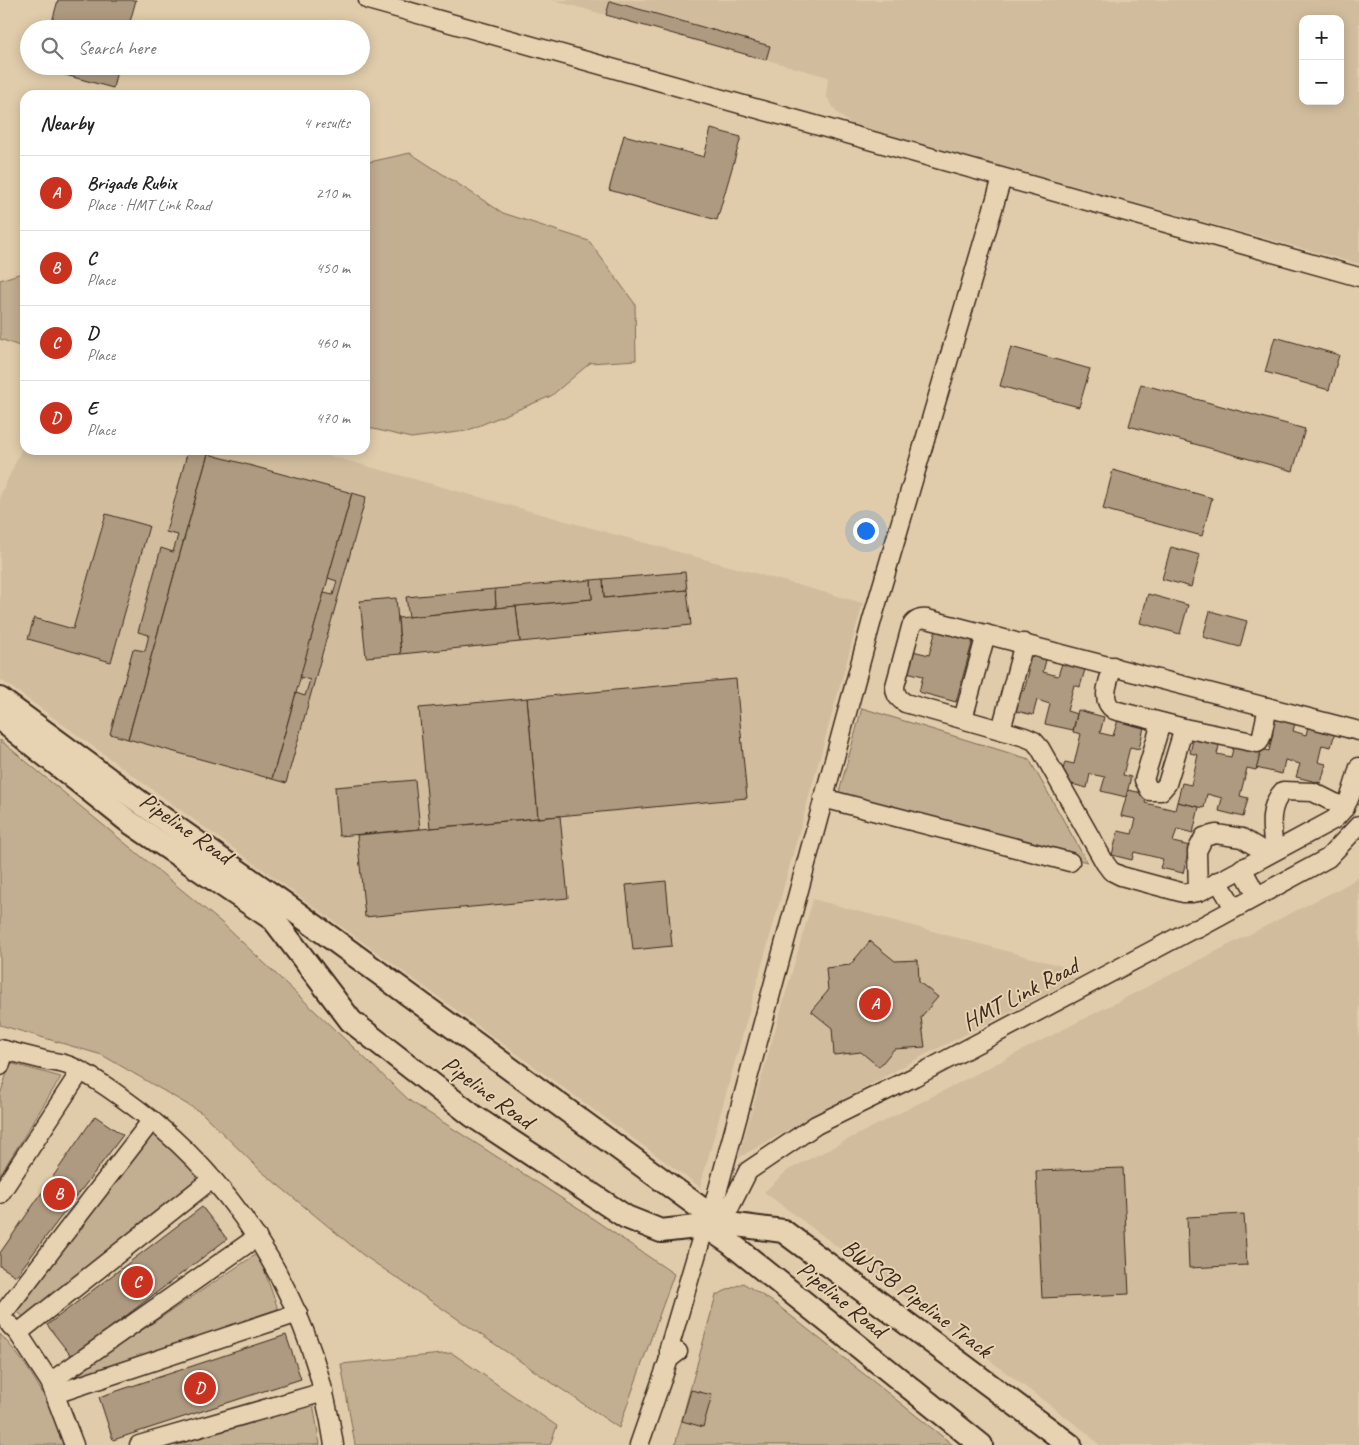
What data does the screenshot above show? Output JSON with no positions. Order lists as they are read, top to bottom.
{
  "streets": {
    "main road": ["Pipeline Road", "BWSSB Pipeline Track"],
    "street": ["HMT Link Road"]
  },
  "crossings": [
    ["Pipeline Road", "HMT Link Road"],
    ["Pipeline Road", "BWSSB Pipeline Track"],
    ["HMT Link Road", "BWSSB Pipeline Track"]
  ],
  "page": {
    "map_buttons": ["+", "−"],
    "search": "Search here",
    "heading": ["Nearby", "4 results"],
    "list": [
      {
        "mark": "A",
        "name": "Brigade Rubix",
        "note": "Place · HMT Link Road",
        "value": "210 m"
      },
      {
        "mark": "B",
        "name": "C",
        "note": "Place",
        "value": "450 m"
      },
      {
        "mark": "C",
        "name": "D",
        "note": "Place",
        "value": "460 m"
      },
      {
        "mark": "D",
        "name": "E",
        "note": "Place",
        "value": "470 m"
      }
    ],
    "pins": [
      "A",
      "B",
      "C",
      "D"
    ]
  }
}
